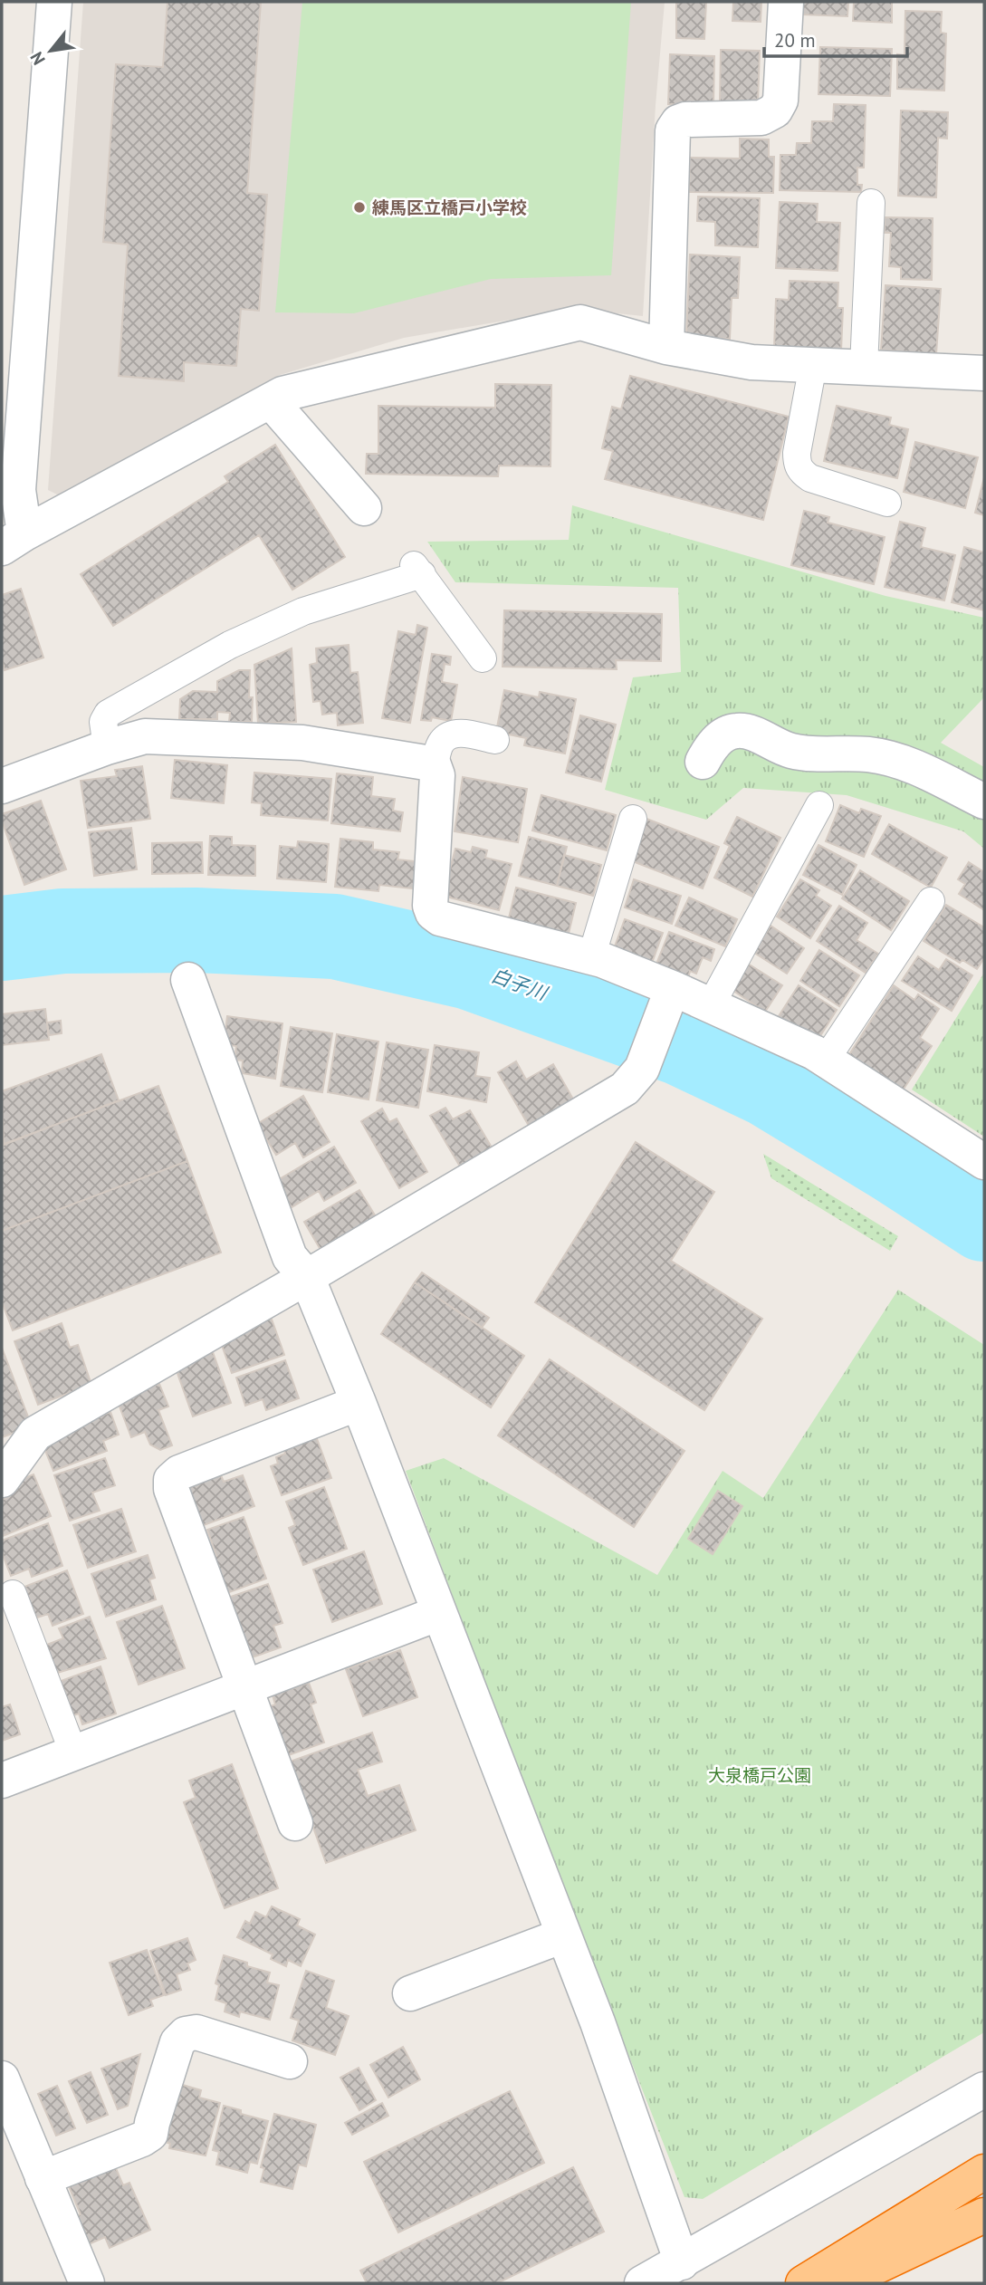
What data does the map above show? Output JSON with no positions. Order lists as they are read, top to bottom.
{
  "water": ["白子川"],
  "parks": ["大泉橋戸公園"],
  "places": ["練馬区立橋戸小学校"],
  "scale_bar": "20 m",
  "north": "bottom left"
}
